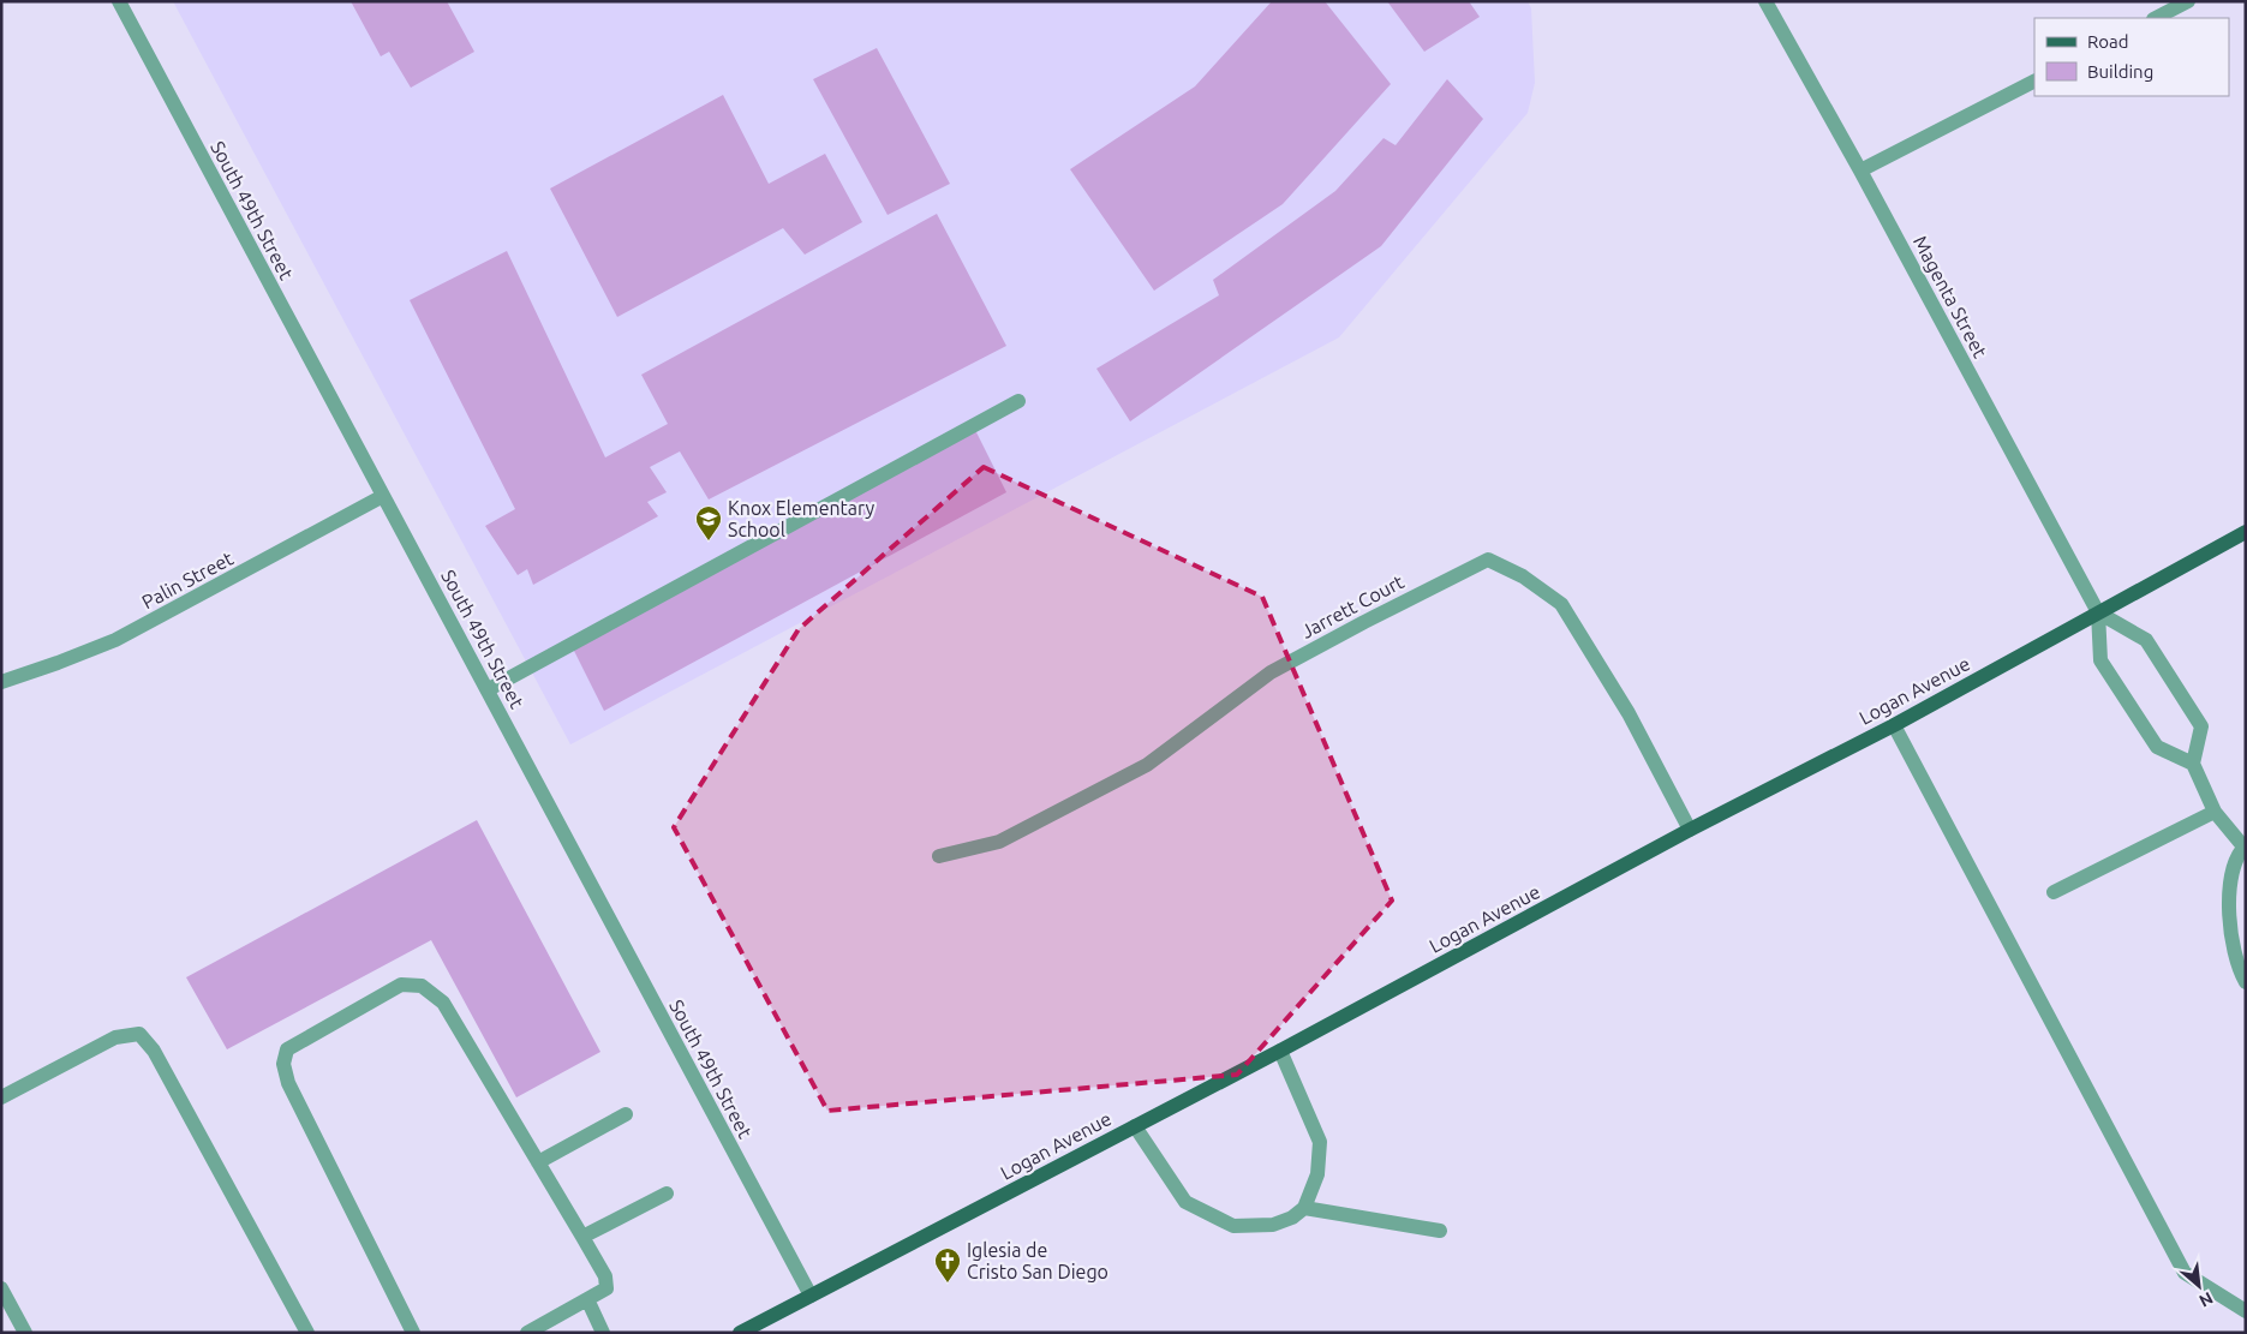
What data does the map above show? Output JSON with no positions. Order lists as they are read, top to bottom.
{
  "streets": {
    "main road": ["Logan Avenue"],
    "street": [
      "South 49th Street",
      "Magenta Street",
      "Palin Street",
      "Jarrett Court"
    ]
  },
  "crossings": [
    ["South 49th Street", "Palin Street"],
    ["South 49th Street", "Logan Avenue"],
    ["Magenta Street", "Logan Avenue"],
    ["Jarrett Court", "Logan Avenue"]
  ],
  "places": {
    "school or university": ["Knox Elementary School"],
    "church": ["Iglesia de Cristo San Diego"]
  },
  "legend": ["Road", "Building"],
  "north": "bottom right"
}
